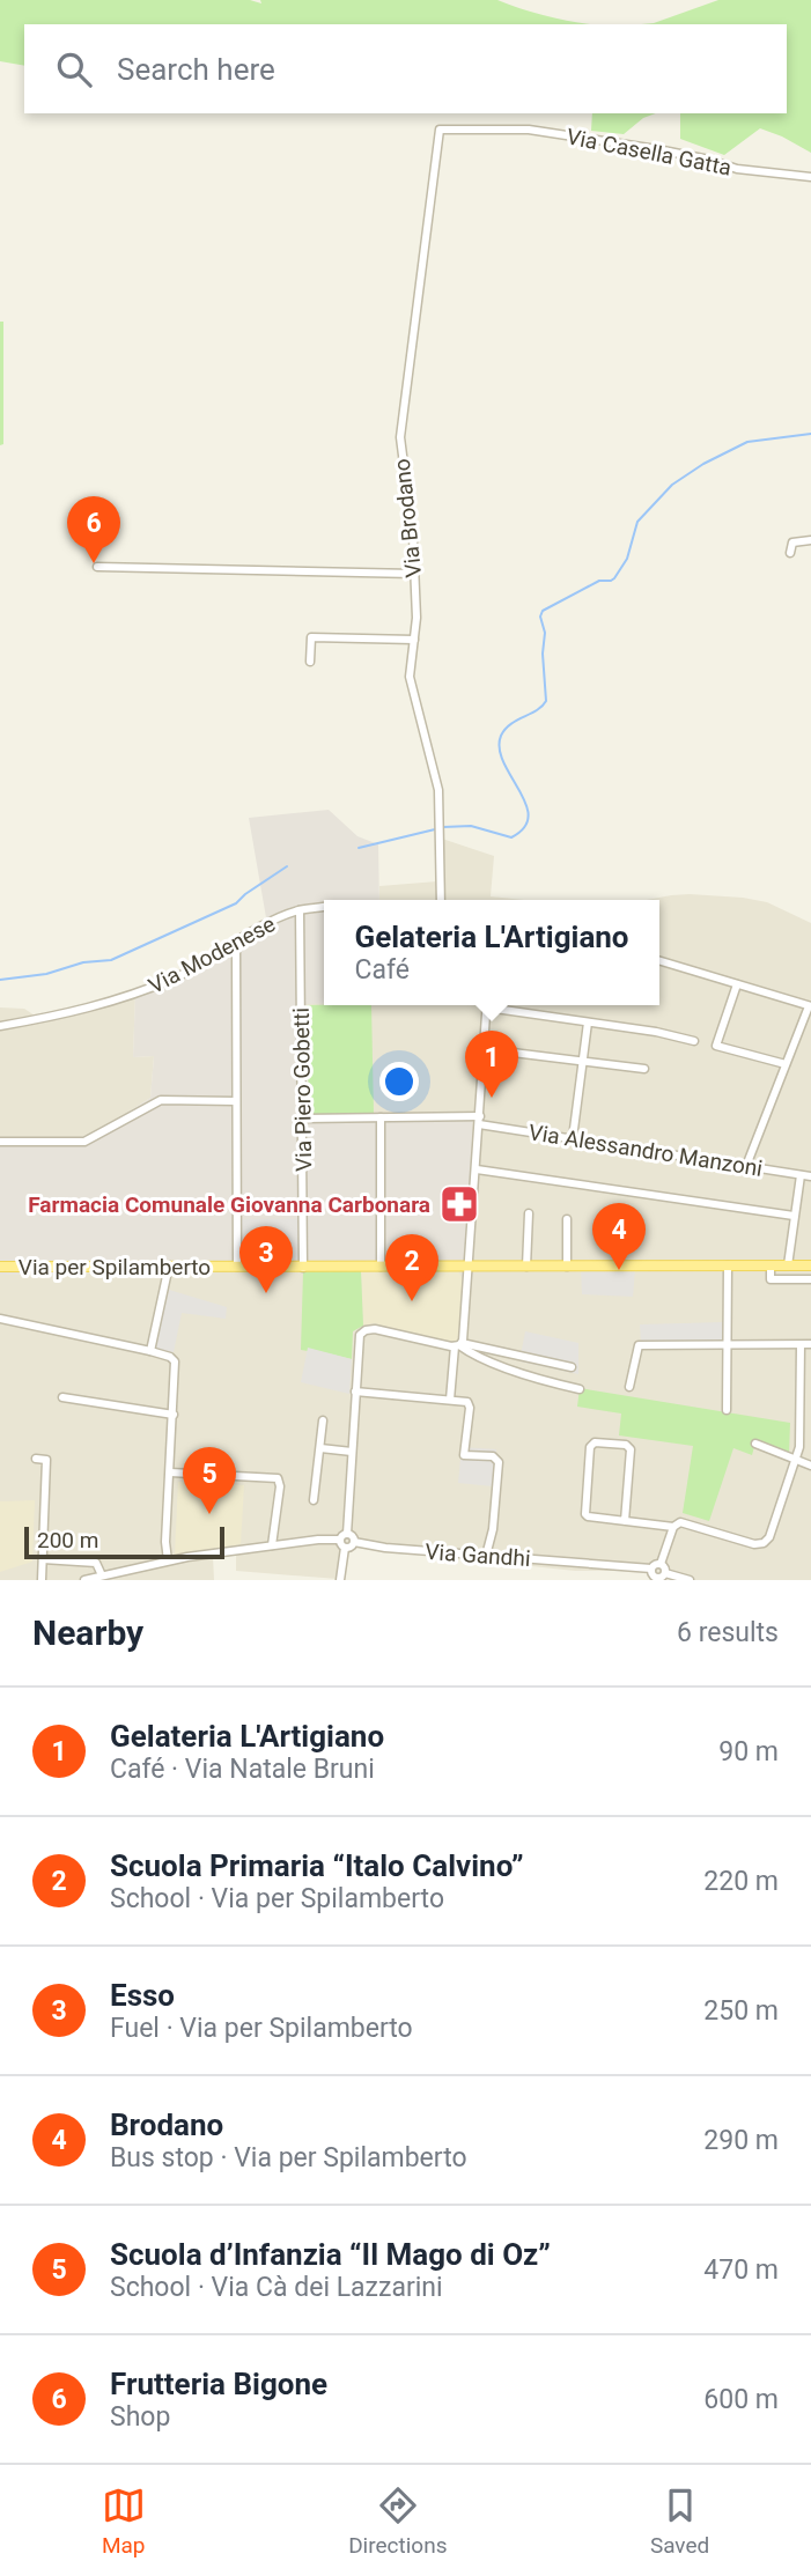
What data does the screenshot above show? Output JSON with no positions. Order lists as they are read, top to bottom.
{
  "streets": {
    "main road": ["Via per Spilamberto"],
    "street": [
      "Via Casella Gatta",
      "Via Brodano",
      "Via Modenese",
      "Via Piero Gobetti",
      "Via Alessandro Manzoni",
      "Via Gandhi"
    ]
  },
  "crossings": [
    ["Via Casella Gatta", "Via Brodano"],
    ["Via Modenese", "Via Piero Gobetti"],
    ["Via Piero Gobetti", "Via Alessandro Manzoni"],
    ["Via Piero Gobetti", "Via per Spilamberto"]
  ],
  "places": {
    "pharmacy": ["Farmacia Comunale Giovanna Carbonara"]
  },
  "scale_bar": "200 m",
  "page": {
    "search": "Search here",
    "pins": [
      "6",
      "1",
      "4",
      "3",
      "2",
      "5"
    ],
    "popup": ["Gelateria L'Artigiano", "Café"],
    "scale": "200 m",
    "heading": ["Nearby", "6 results"],
    "list": [
      {
        "mark": "1",
        "name": "Gelateria L'Artigiano",
        "note": "Café · Via Natale Bruni",
        "value": "90 m"
      },
      {
        "mark": "2",
        "name": "Scuola Primaria “Italo Calvino”",
        "note": "School · Via per Spilamberto",
        "value": "220 m"
      },
      {
        "mark": "3",
        "name": "Esso",
        "note": "Fuel · Via per Spilamberto",
        "value": "250 m"
      },
      {
        "mark": "4",
        "name": "Brodano",
        "note": "Bus stop · Via per Spilamberto",
        "value": "290 m"
      },
      {
        "mark": "5",
        "name": "Scuola d’Infanzia “Il Mago di Oz”",
        "note": "School · Via Cà dei Lazzarini",
        "value": "470 m"
      },
      {
        "mark": "6",
        "name": "Frutteria Bigone",
        "note": "Shop",
        "value": "600 m"
      }
    ],
    "nav": ["Map", "Directions", "Saved"]
  }
}
